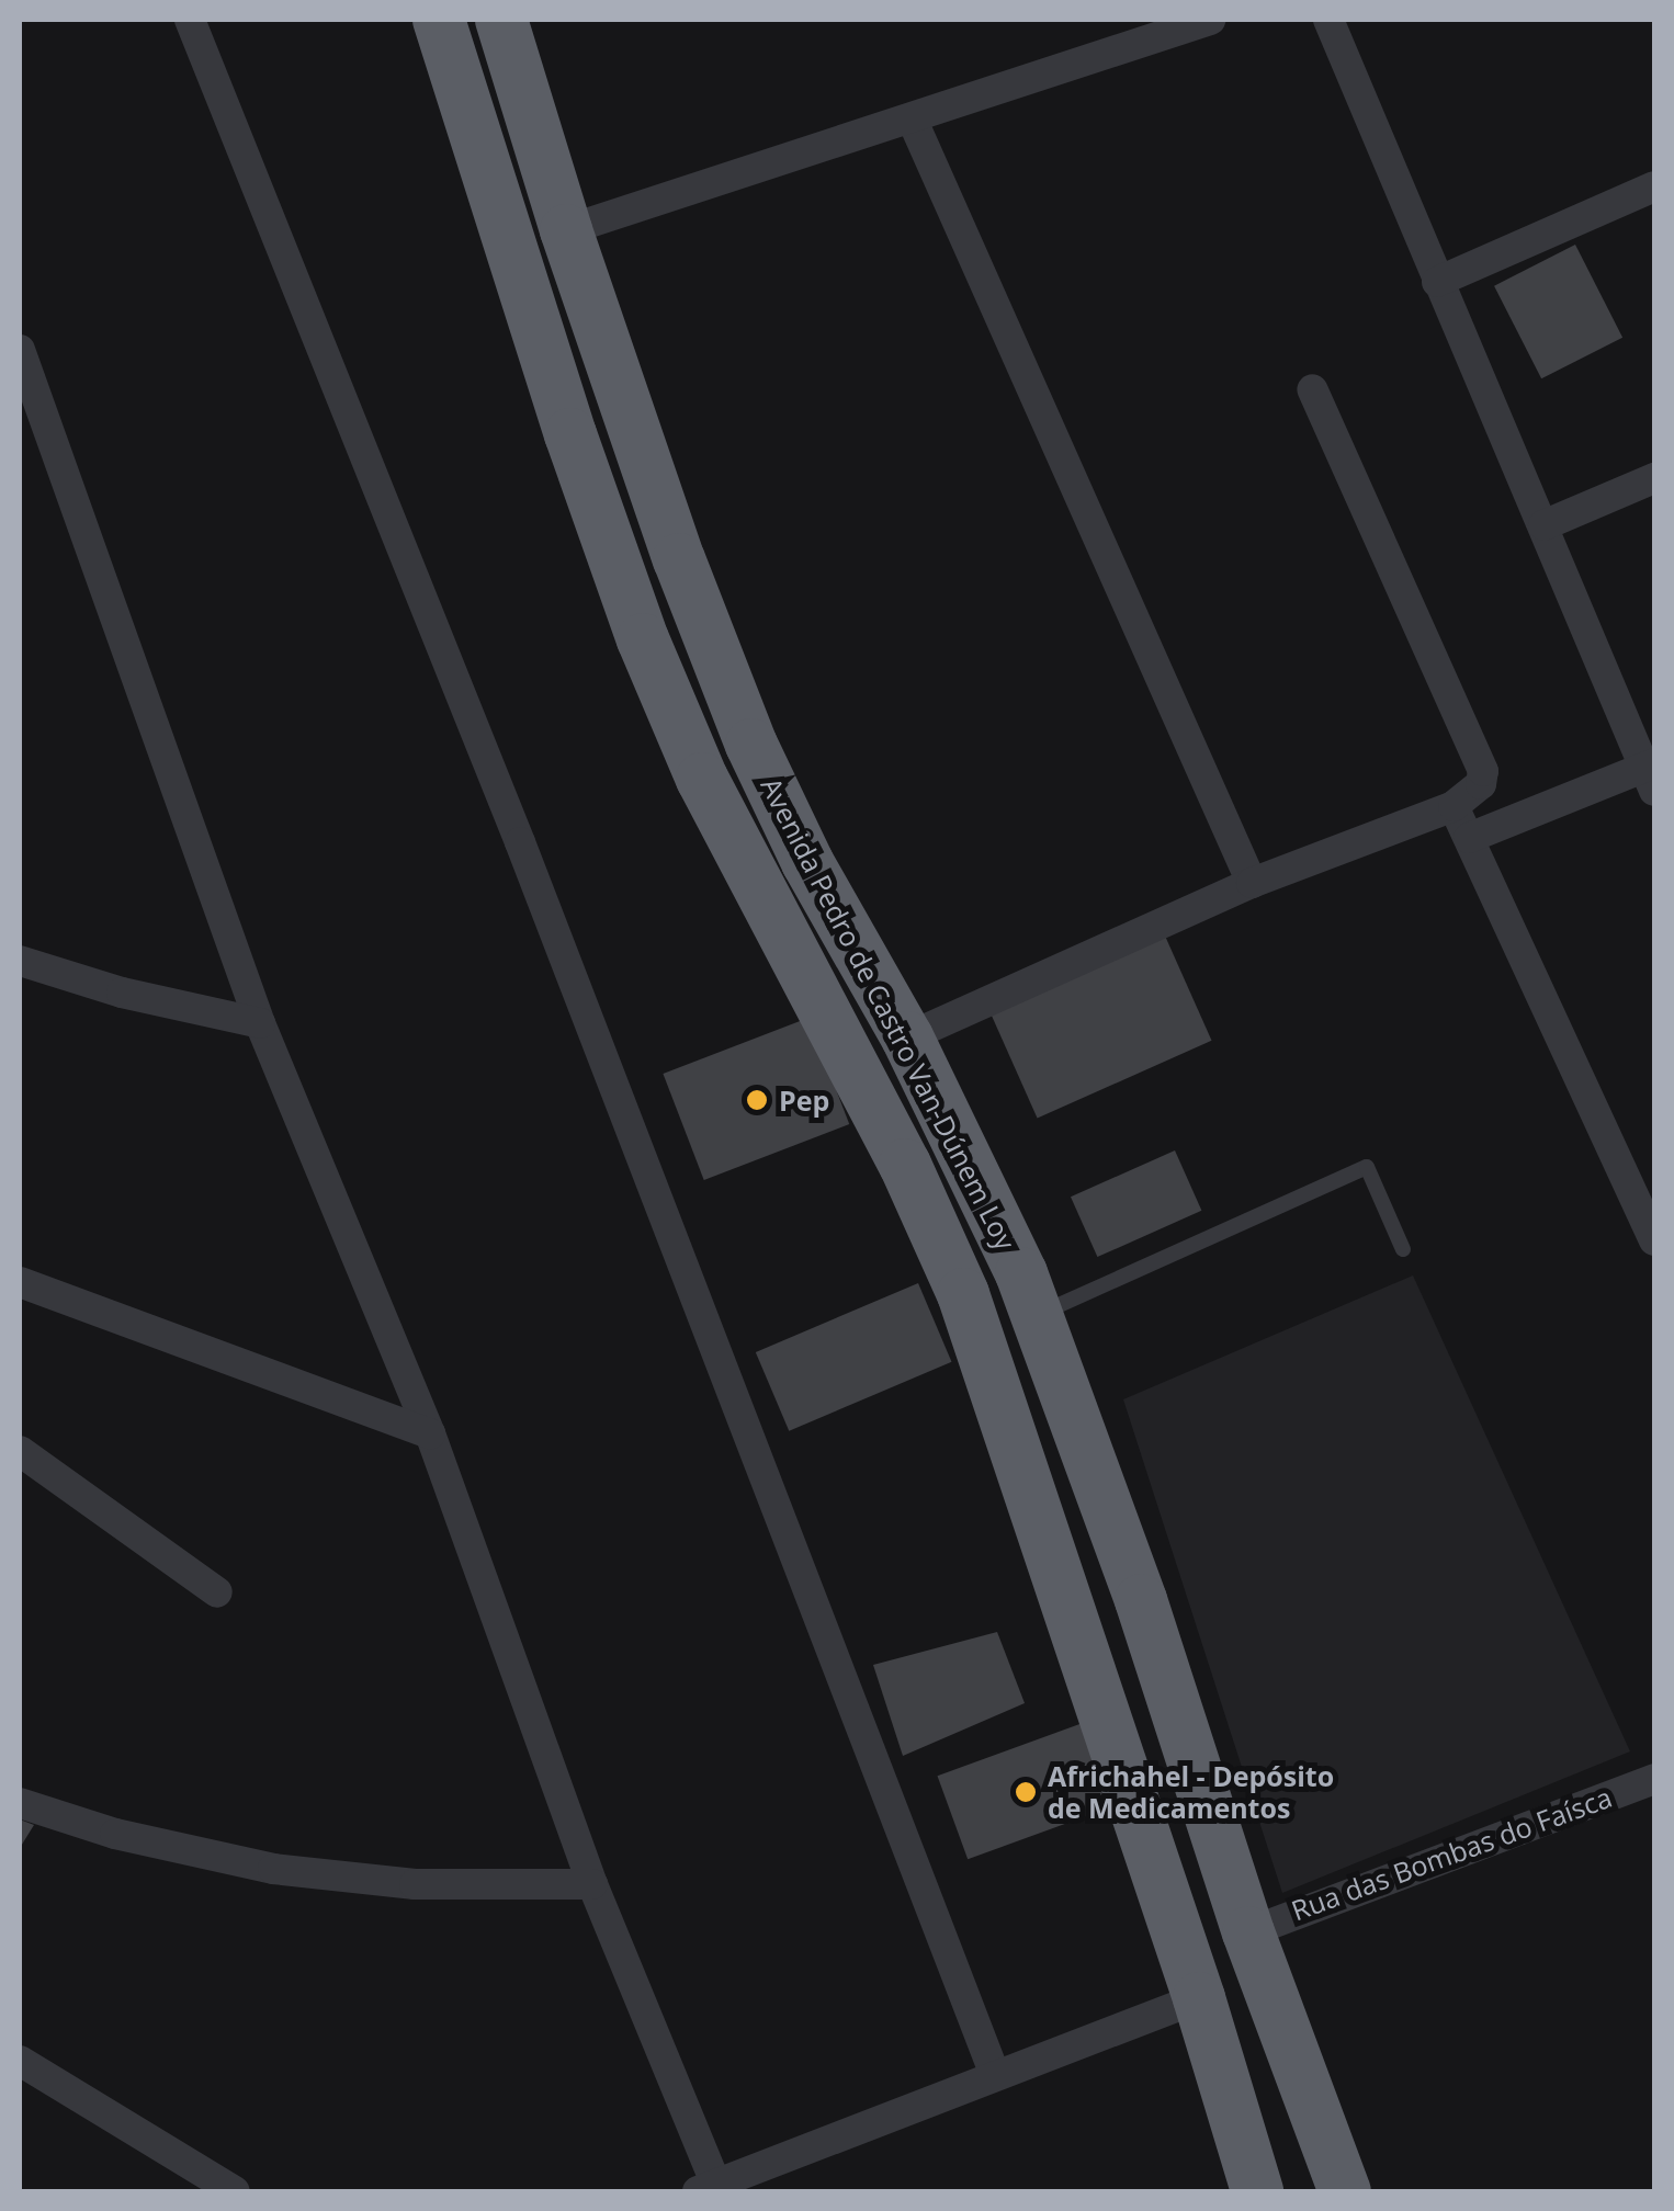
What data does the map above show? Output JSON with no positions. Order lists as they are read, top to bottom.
{
  "streets": {
    "highway": ["Avenida Pedro de Castro Van-Dúnem Loy"],
    "street": ["Rua das Bombas do Faísca"]
  },
  "crossings": [
    ["Avenida Pedro de Castro Van-Dúnem Loy", "Rua das Bombas do Faísca"]
  ],
  "places": ["Pep", "Africhahel - Depósito de Medicamentos"]
}
